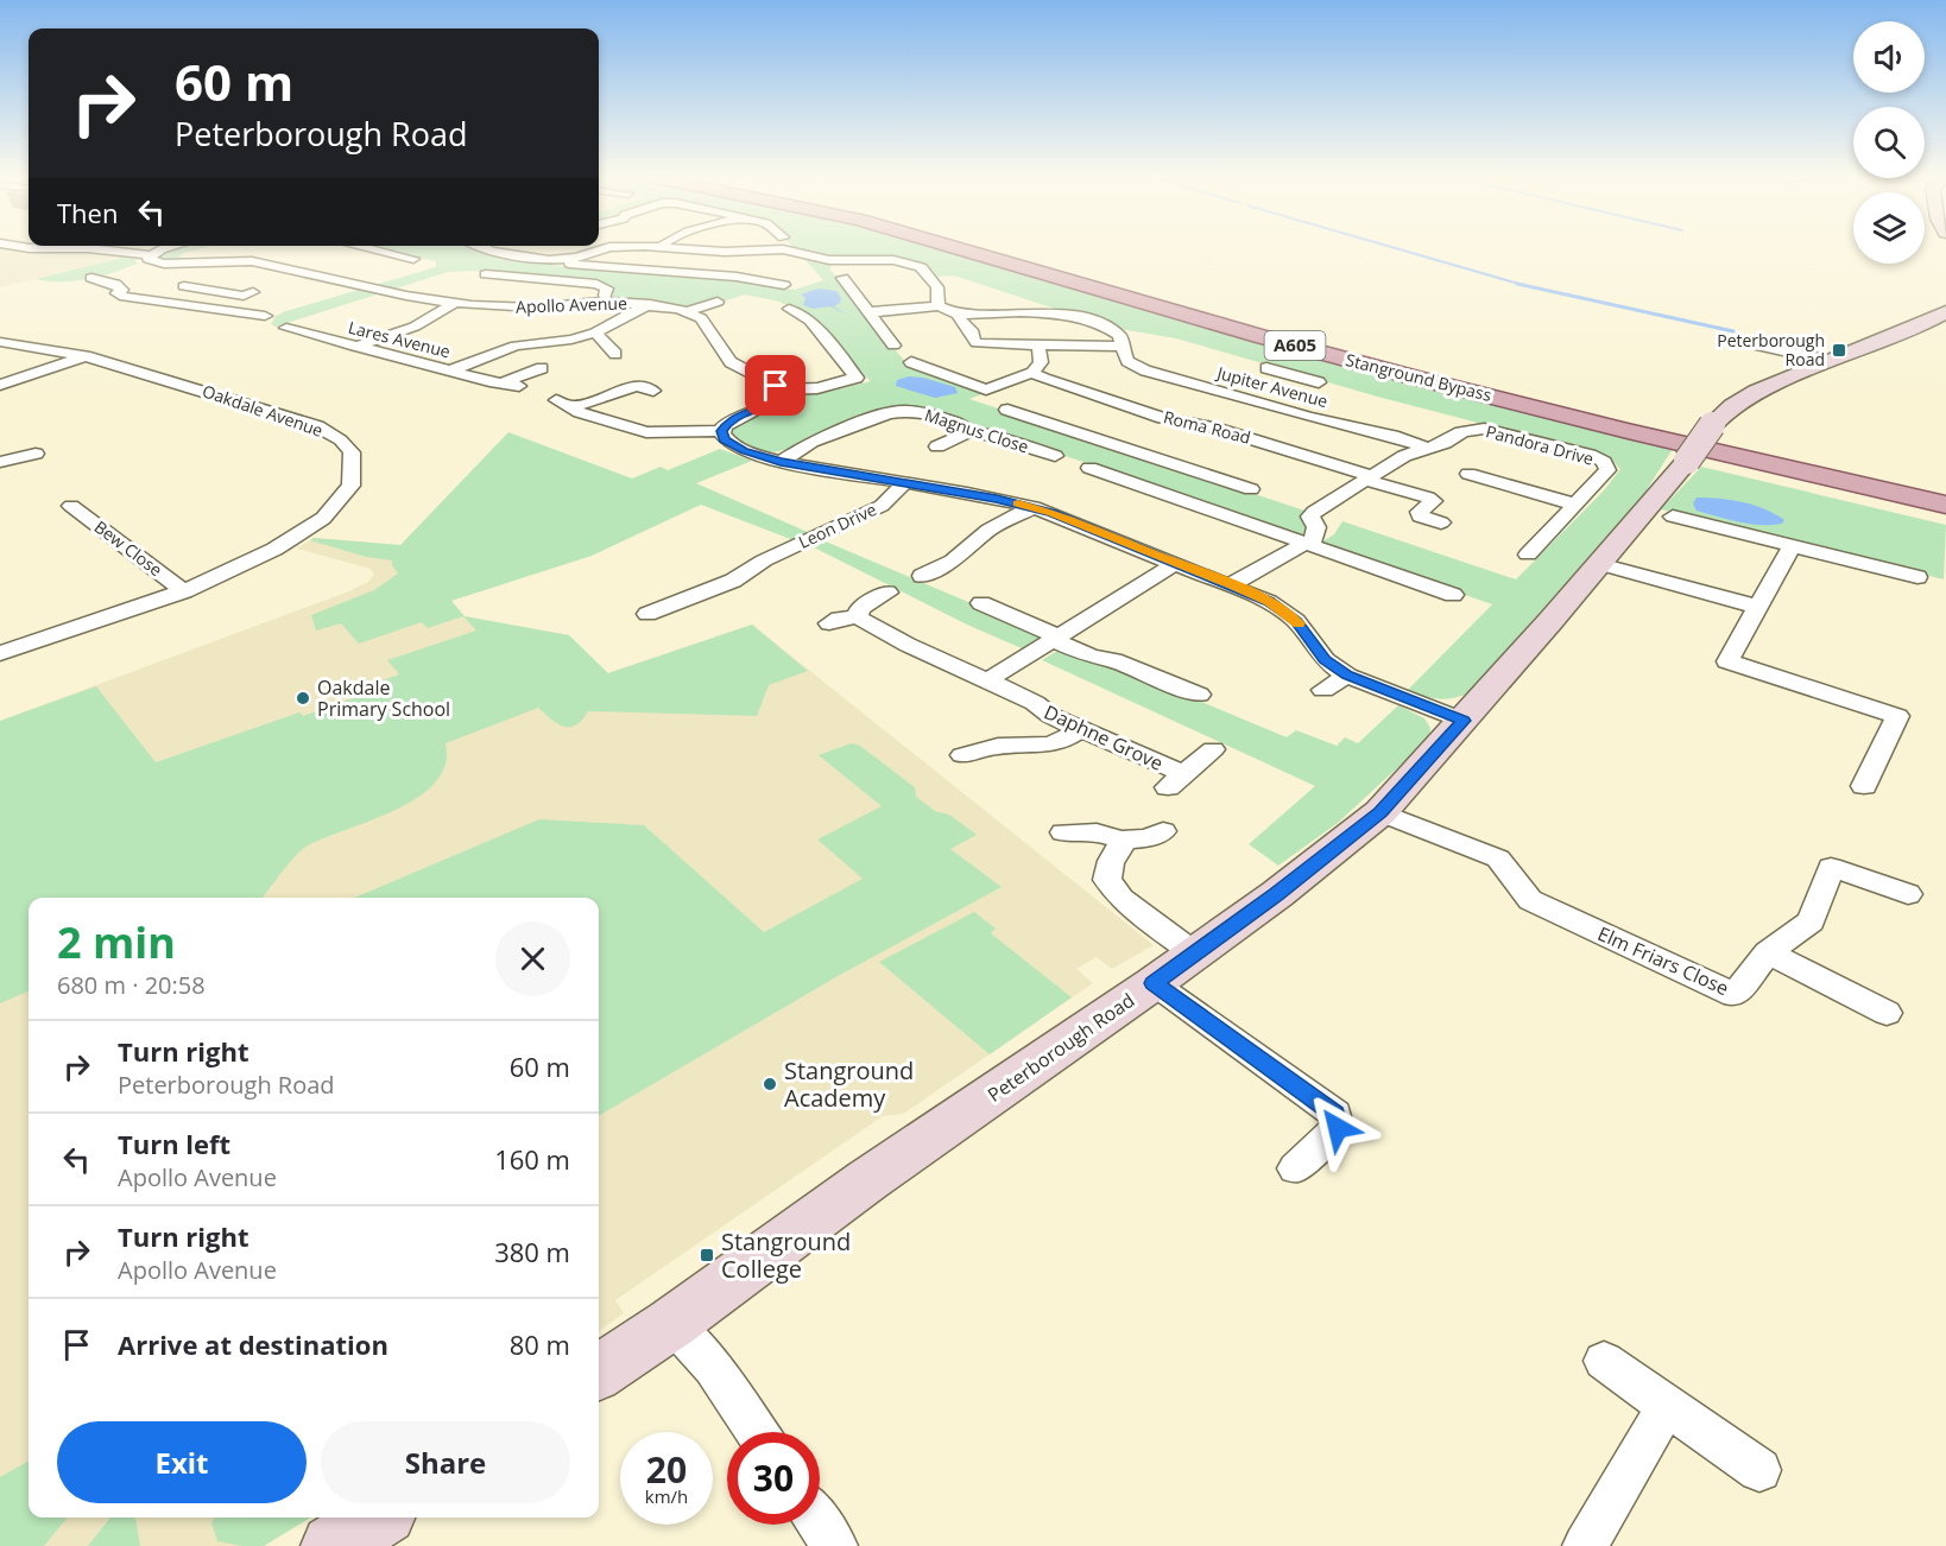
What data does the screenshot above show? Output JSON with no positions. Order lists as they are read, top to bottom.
{
  "streets": {
    "main road": ["A605", "Stanground Bypass", "Peterborough Road"],
    "street": [
      "Apollo Avenue",
      "Lares Avenue",
      "Jupiter Avenue",
      "Oakdale Avenue",
      "Roma Road",
      "Magnus Close",
      "Pandora Drive",
      "Leon Drive",
      "Bew Close",
      "Daphne Grove",
      "Elm Friars Close"
    ]
  },
  "crossings": [
    ["Jupiter Avenue", "Pandora Drive"],
    ["Oakdale Avenue", "Bew Close"],
    ["Roma Road", "Pandora Drive"],
    ["Elm Friars Close", "Peterborough Road"]
  ],
  "places": {
    "transit": ["Peterborough Road", "Stanground College"],
    "other": ["Oakdale Primary School", "Stanground Academy"]
  },
  "page": {
    "turn": ["60 m", "Peterborough Road"],
    "then": "Then",
    "heading": ["2 min", "680 m · 20:58"],
    "list": [
      {
        "name": "Turn right",
        "note": "Peterborough Road",
        "value": "60 m"
      },
      {
        "name": "Turn left",
        "note": "Apollo Avenue",
        "value": "160 m"
      },
      {
        "name": "Turn right",
        "note": "Apollo Avenue",
        "value": "380 m"
      },
      {
        "name": "Arrive at destination",
        "value": "80 m"
      }
    ],
    "buttons": ["Exit", "Share"],
    "speed": "20 km/h",
    "limit": "30"
  }
}
